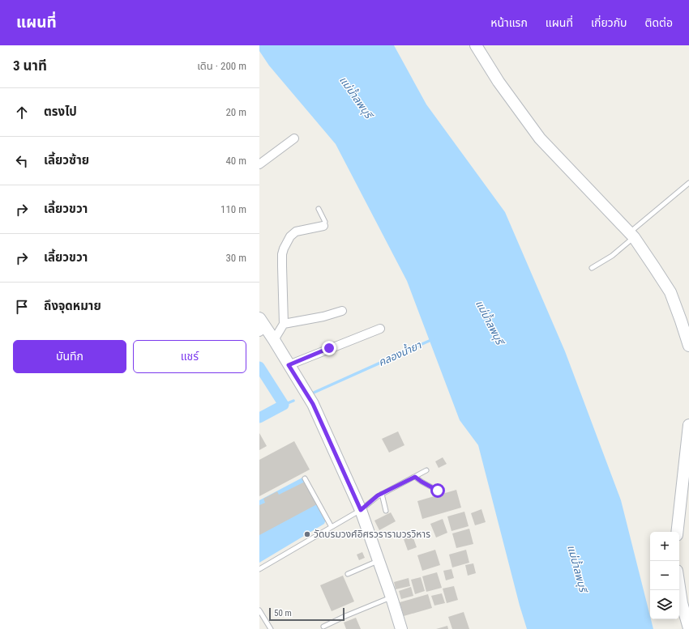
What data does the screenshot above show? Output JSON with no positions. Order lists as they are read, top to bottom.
{
  "water": ["แม่น้ำลพบุรี", "คลองน้ำยา"],
  "places": ["วัดบรมวงศ์อิศรวรารามวรวิหาร"],
  "scale_bar": "50 m",
  "page": {
    "header": "แผนที่",
    "nav": [
      "หน้าแรก",
      "แผนที่",
      "เกี่ยวกับ",
      "ติดต่อ"
    ],
    "heading": ["3 นาที", "เดิน · 200 m"],
    "list": [
      ["ตรงไป", "20 m"],
      ["เลี้ยวซ้าย", "40 m"],
      ["เลี้ยวขวา", "110 m"],
      ["เลี้ยวขวา", "30 m"],
      "ถึงจุดหมาย"
    ],
    "buttons": ["บันทึก", "แชร์"],
    "map_buttons": ["+", "−"],
    "scale": "50 m"
  }
}
